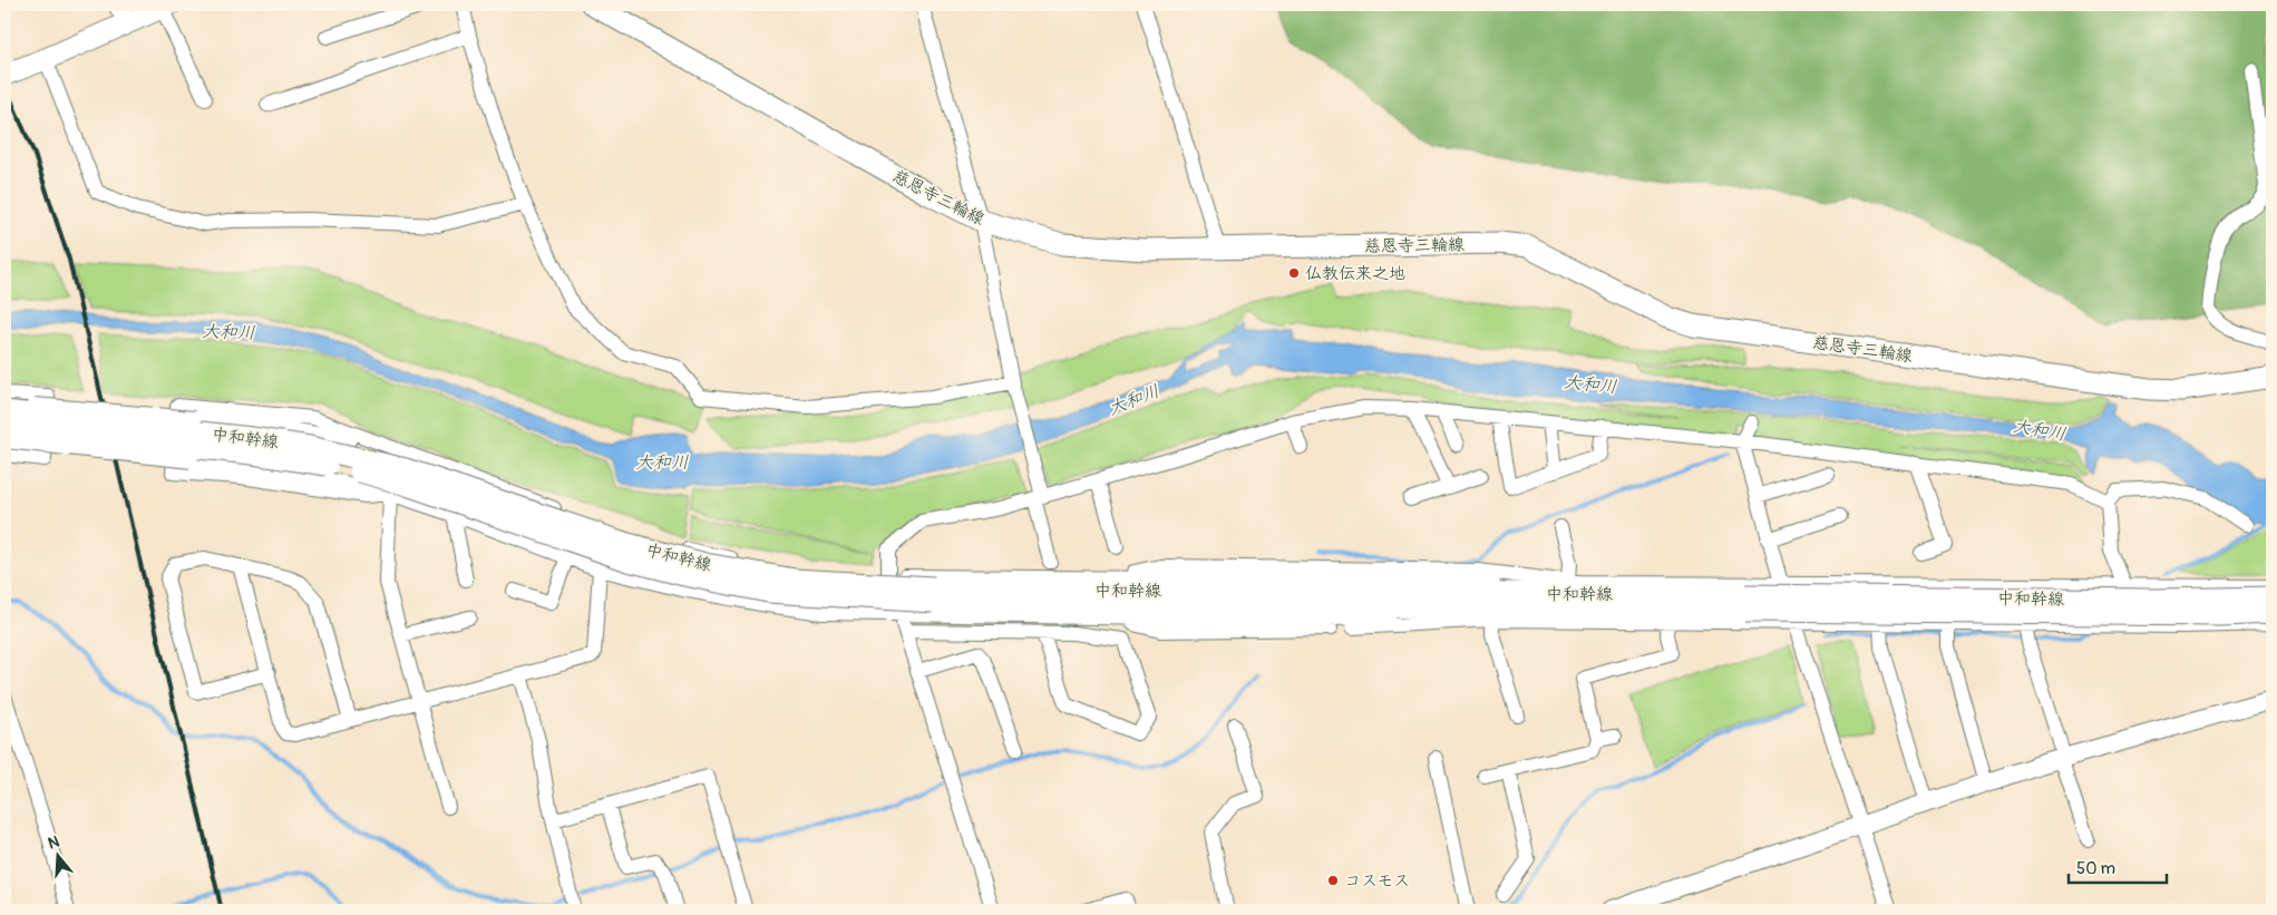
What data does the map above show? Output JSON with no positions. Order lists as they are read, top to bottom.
{
  "streets": {
    "main road": ["慈恩寺三輪線", "中和幹線"]
  },
  "water": ["大和川"],
  "places": ["仏教伝来之地", "コスモス"],
  "scale_bar": "50 m",
  "north": "top"
}
